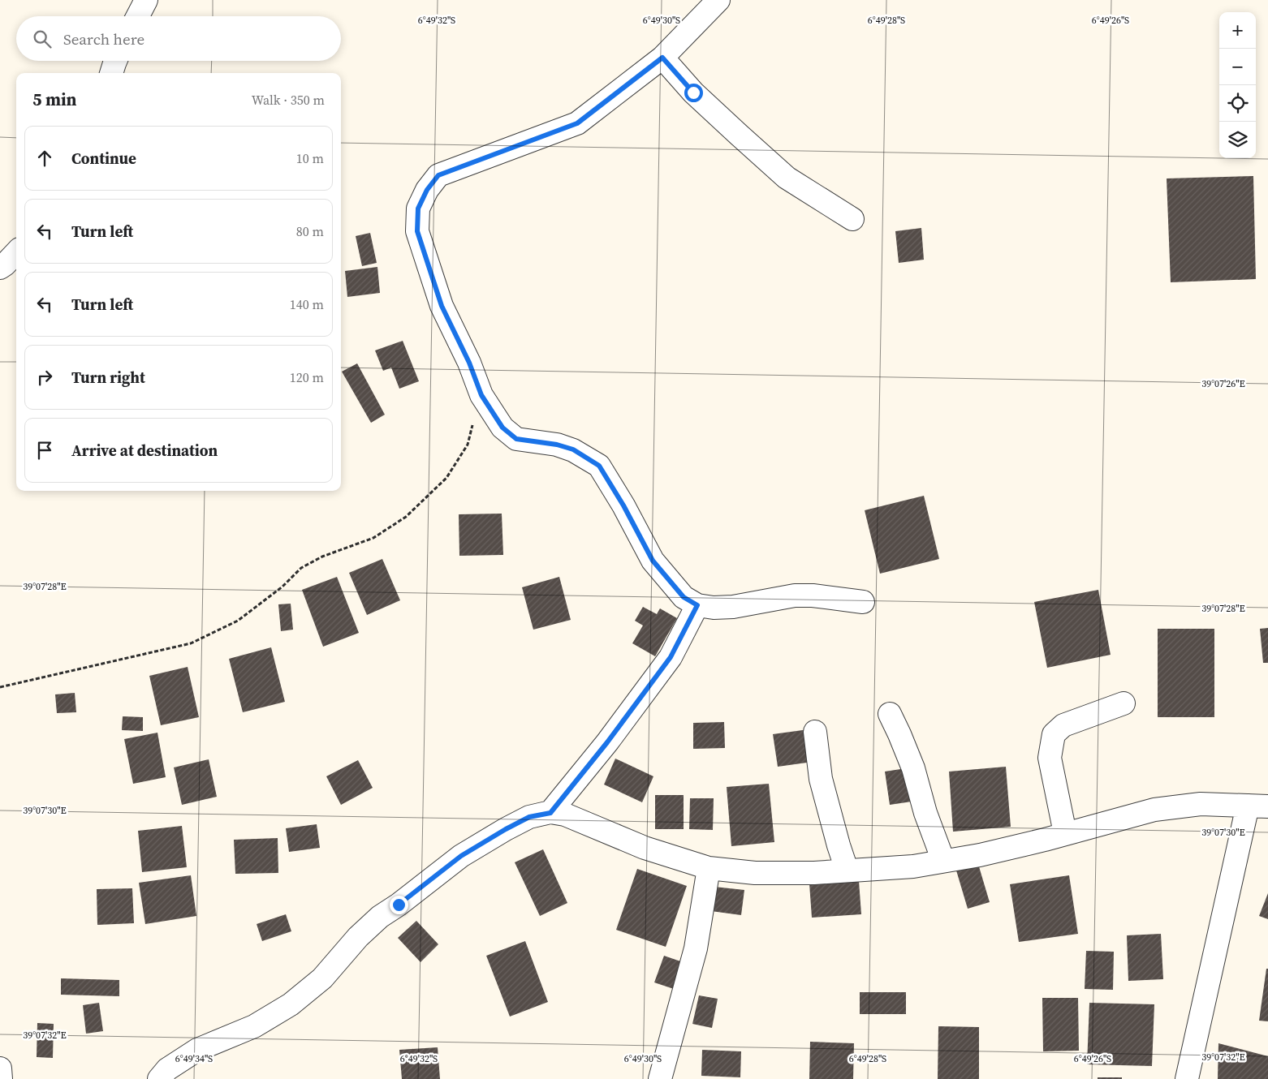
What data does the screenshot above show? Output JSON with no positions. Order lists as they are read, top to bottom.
{
  "page": {
    "map_buttons": ["+", "−"],
    "search": "Search here",
    "heading": ["5 min", "Walk · 350 m"],
    "list": [
      ["Continue", "10 m"],
      ["Turn left", "80 m"],
      ["Turn left", "140 m"],
      ["Turn right", "120 m"],
      "Arrive at destination"
    ]
  },
  "coordinates": [
    "6°49'32\"S",
    "6°49'30\"S",
    "6°49'28\"S",
    "6°49'26\"S",
    "39°07'26\"E",
    "39°07'28\"E",
    "39°07'30\"E",
    "39°07'32\"E",
    "6°49'34\"S"
  ]
}
